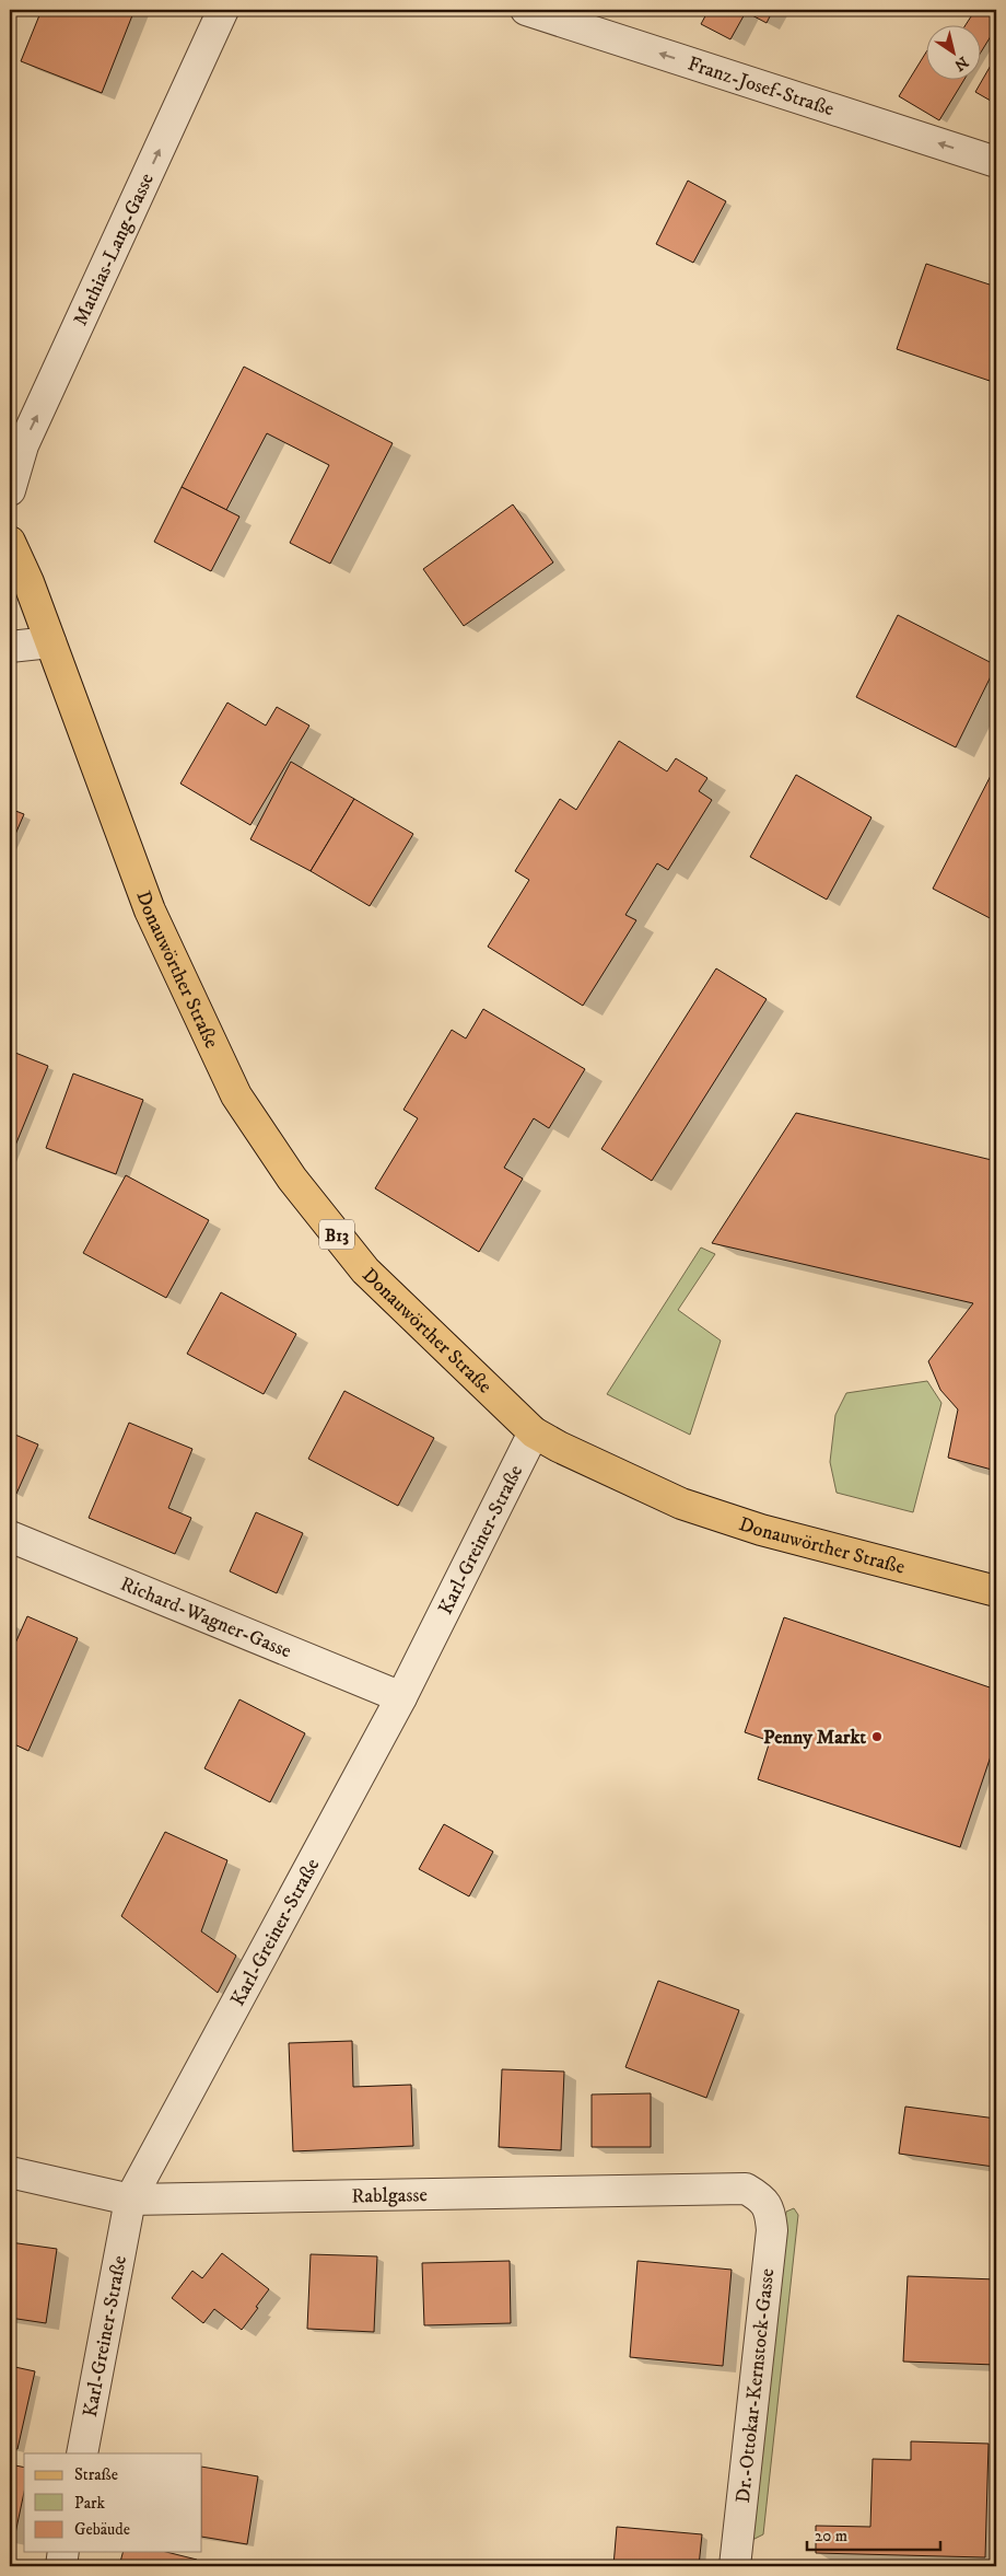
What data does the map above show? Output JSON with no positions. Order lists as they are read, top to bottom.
{
  "streets": {
    "main road": ["Donauwörther Straße", "B13"],
    "street": [
      "Franz-Josef-Straße",
      "Mathias-Lang-Gasse",
      "Karl-Greiner-Straße",
      "Richard-Wagner-Gasse",
      "Rablgasse",
      "Dr.-Ottokar-Kernstock-Gasse"
    ]
  },
  "crossings": [
    ["Donauwörther Straße", "Karl-Greiner-Straße"],
    ["Karl-Greiner-Straße", "Richard-Wagner-Gasse"],
    ["Karl-Greiner-Straße", "Rablgasse"],
    ["Rablgasse", "Dr.-Ottokar-Kernstock-Gasse"]
  ],
  "one_way": ["Franz-Josef-Straße", "Mathias-Lang-Gasse"],
  "places": ["Penny Markt"],
  "legend": ["Straße", "Park", "Gebäude"],
  "scale_bar": "20 m",
  "north": "bottom right"
}
